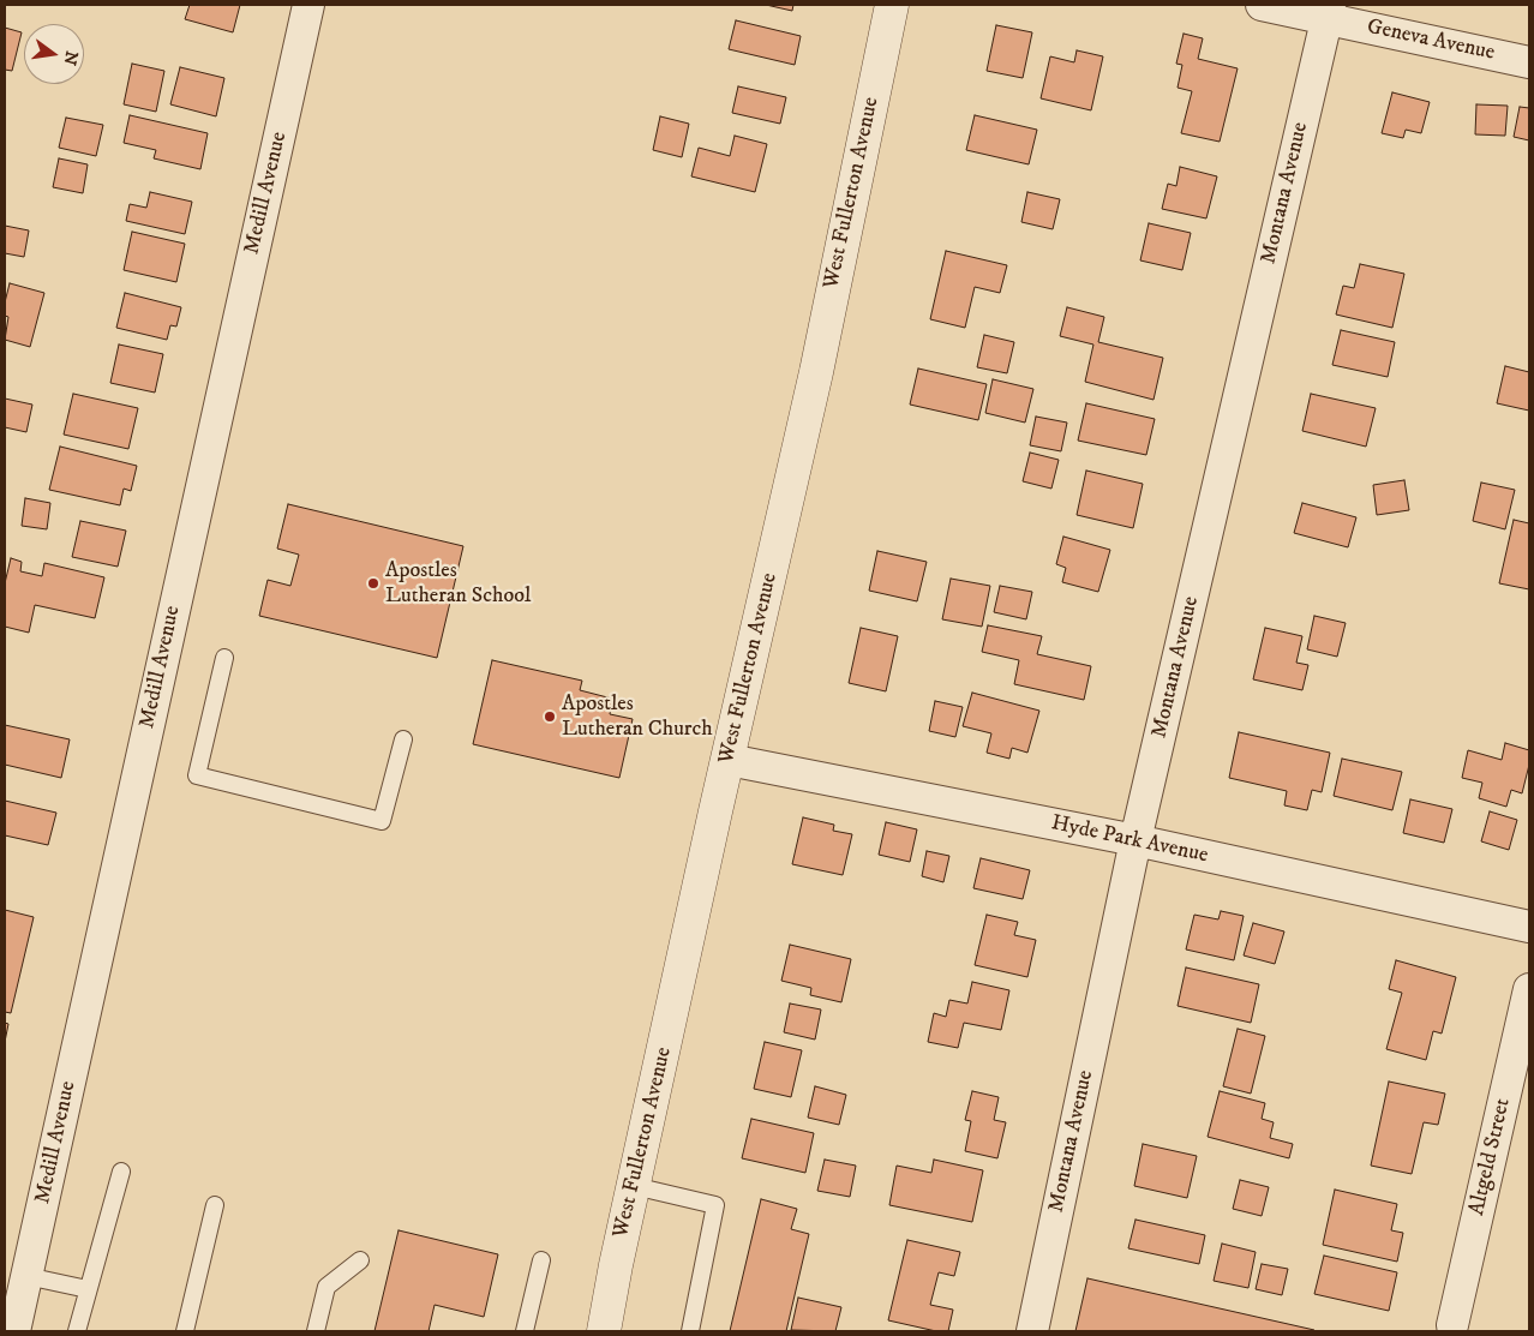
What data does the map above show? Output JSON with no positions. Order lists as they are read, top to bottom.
{
  "streets": {
    "street": [
      "Geneva Avenue",
      "Medill Avenue",
      "West Fullerton Avenue",
      "Montana Avenue",
      "Hyde Park Avenue",
      "Altgeld Street"
    ]
  },
  "crossings": [
    ["Geneva Avenue", "Montana Avenue"],
    ["West Fullerton Avenue", "Hyde Park Avenue"],
    ["Montana Avenue", "Hyde Park Avenue"]
  ],
  "places": ["Apostles Lutheran School", "Apostles Lutheran Church"],
  "north": "right"
}
